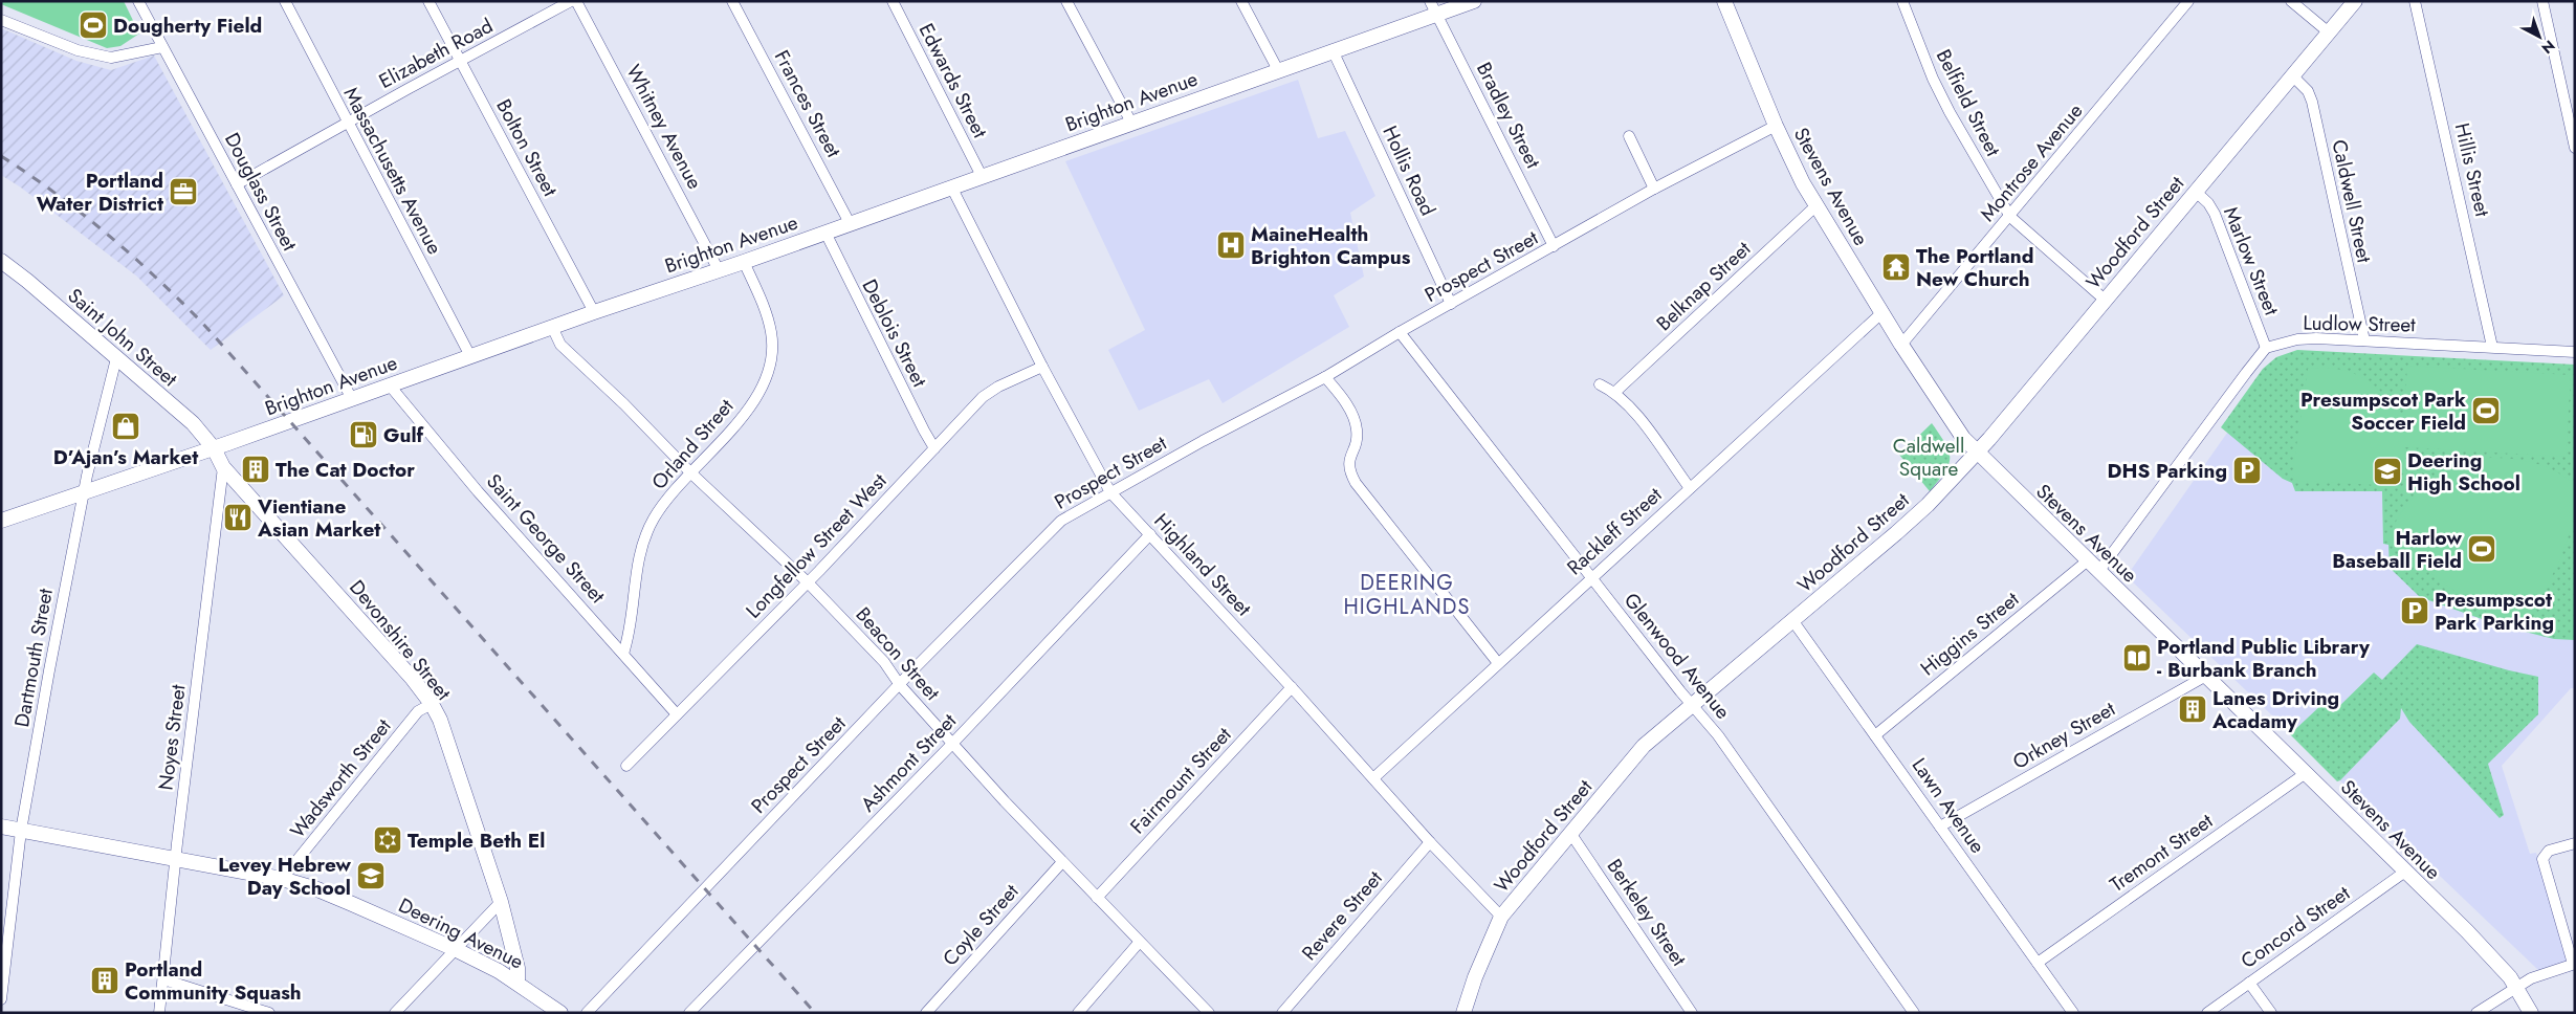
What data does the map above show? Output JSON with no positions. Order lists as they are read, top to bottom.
{
  "streets": {
    "main road": [
      "Brighton Avenue",
      "Stevens Avenue",
      "Woodford Street",
      "Saint John Street",
      "Devonshire Street",
      "Deering Avenue"
    ],
    "street": [
      "Elizabeth Road",
      "Edwards Street",
      "Belfield Street",
      "Frances Street",
      "Bradley Street",
      "Whitney Avenue",
      "Bolton Street",
      "Montrose Avenue",
      "Hillis Street",
      "Massachusetts Avenue",
      "Hollis Road",
      "Douglass Street",
      "Caldwell Street",
      "Marlow Street",
      "Prospect Street",
      "Belknap Street",
      "Ludlow Street",
      "Deblois Street",
      "Orland Street",
      "Rackleff Street",
      "Saint George Street",
      "Longfellow Street West",
      "Highland Street",
      "Higgins Street",
      "Beacon Street",
      "Glenwood Avenue",
      "Dartmouth Street",
      "Orkney Street",
      "Noyes Street",
      "Ashmont Street",
      "Wadsworth Street",
      "Fairmount Street",
      "Lawn Avenue",
      "Tremont Street",
      "Berkeley Street",
      "Revere Street",
      "Coyle Street",
      "Concord Street"
    ]
  },
  "crossings": [
    ["Elizabeth Road", "Bolton Street"],
    ["Elizabeth Road", "Massachusetts Avenue"],
    ["Elizabeth Road", "Douglass Street"],
    ["Edwards Street", "Brighton Avenue"],
    ["Brighton Avenue", "Frances Street"],
    ["Brighton Avenue", "Bradley Street"],
    ["Brighton Avenue", "Whitney Avenue"],
    ["Brighton Avenue", "Bolton Street"],
    ["Brighton Avenue", "Massachusetts Avenue"],
    ["Brighton Avenue", "Hollis Road"],
    ["Brighton Avenue", "Douglass Street"],
    ["Brighton Avenue", "Deblois Street"],
    ["Brighton Avenue", "Saint John Street"],
    ["Brighton Avenue", "Orland Street"],
    ["Brighton Avenue", "Saint George Street"],
    ["Brighton Avenue", "Highland Street"],
    ["Brighton Avenue", "Devonshire Street"],
    ["Brighton Avenue", "Beacon Street"],
    ["Brighton Avenue", "Dartmouth Street"],
    ["Belfield Street", "Montrose Avenue"],
    ["Belfield Street", "Woodford Street"],
    ["Bradley Street", "Prospect Street"],
    ["Montrose Avenue", "Stevens Avenue"],
    ["Hillis Street", "Ludlow Street"],
    ["Hollis Road", "Prospect Street"],
    ["Stevens Avenue", "Woodford Street"],
    ["Stevens Avenue", "Prospect Street"],
    ["Stevens Avenue", "Belknap Street"],
    ["Stevens Avenue", "Rackleff Street"],
    ["Stevens Avenue", "Higgins Street"],
    ["Stevens Avenue", "Orkney Street"],
    ["Stevens Avenue", "Tremont Street"],
    ["Stevens Avenue", "Concord Street"],
    ["Caldwell Street", "Woodford Street"],
    ["Caldwell Street", "Ludlow Street"],
    ["Woodford Street", "Marlow Street"],
    ["Woodford Street", "Highland Street"],
    ["Woodford Street", "Glenwood Avenue"],
    ["Woodford Street", "Lawn Avenue"],
    ["Woodford Street", "Berkeley Street"],
    ["Marlow Street", "Ludlow Street"],
    ["Prospect Street", "Highland Street"],
    ["Prospect Street", "Beacon Street"],
    ["Prospect Street", "Glenwood Avenue"],
    ["Deblois Street", "Longfellow Street West"],
    ["Saint John Street", "Devonshire Street"],
    ["Saint John Street", "Dartmouth Street"],
    ["Orland Street", "Saint George Street"],
    ["Orland Street", "Beacon Street"],
    ["Rackleff Street", "Highland Street"],
    ["Rackleff Street", "Glenwood Avenue"],
    ["Saint George Street", "Longfellow Street West"],
    ["Longfellow Street West", "Highland Street"],
    ["Longfellow Street West", "Beacon Street"],
    ["Highland Street", "Ashmont Street"],
    ["Highland Street", "Fairmount Street"],
    ["Highland Street", "Revere Street"],
    ["Higgins Street", "Lawn Avenue"],
    ["Devonshire Street", "Noyes Street"],
    ["Devonshire Street", "Wadsworth Street"],
    ["Devonshire Street", "Deering Avenue"],
    ["Beacon Street", "Ashmont Street"],
    ["Beacon Street", "Fairmount Street"],
    ["Beacon Street", "Coyle Street"],
    ["Dartmouth Street", "Deering Avenue"],
    ["Orkney Street", "Lawn Avenue"],
    ["Noyes Street", "Deering Avenue"],
    ["Wadsworth Street", "Deering Avenue"],
    ["Lawn Avenue", "Tremont Street"]
  ],
  "districts": ["DEERING HIGHLANDS"],
  "parks": ["Caldwell Square"],
  "places": {
    "sports": ["Dougherty Field", "Presumpscot Park Soccer Field", "Harlow Baseball Field"],
    "office": ["Portland Water District"],
    "hospital": ["MaineHealth Brighton Campus"],
    "temple": ["The Portland New Church"],
    "shop": ["D’Ajan’s Market"],
    "fuel station": ["Gulf"],
    "building": ["The Cat Doctor", "Lanes Driving Acadamy", "Portland Community Squash"],
    "parking": ["DHS Parking", "Presumpscot Park Parking"],
    "school or university": ["Deering High School", "Levey Hebrew Day School"],
    "restaurant": ["Vientiane Asian Market"],
    "library": ["Portland Public Library - Burbank Branch"],
    "synagogue": ["Temple Beth El"]
  },
  "north": "bottom right"
}
